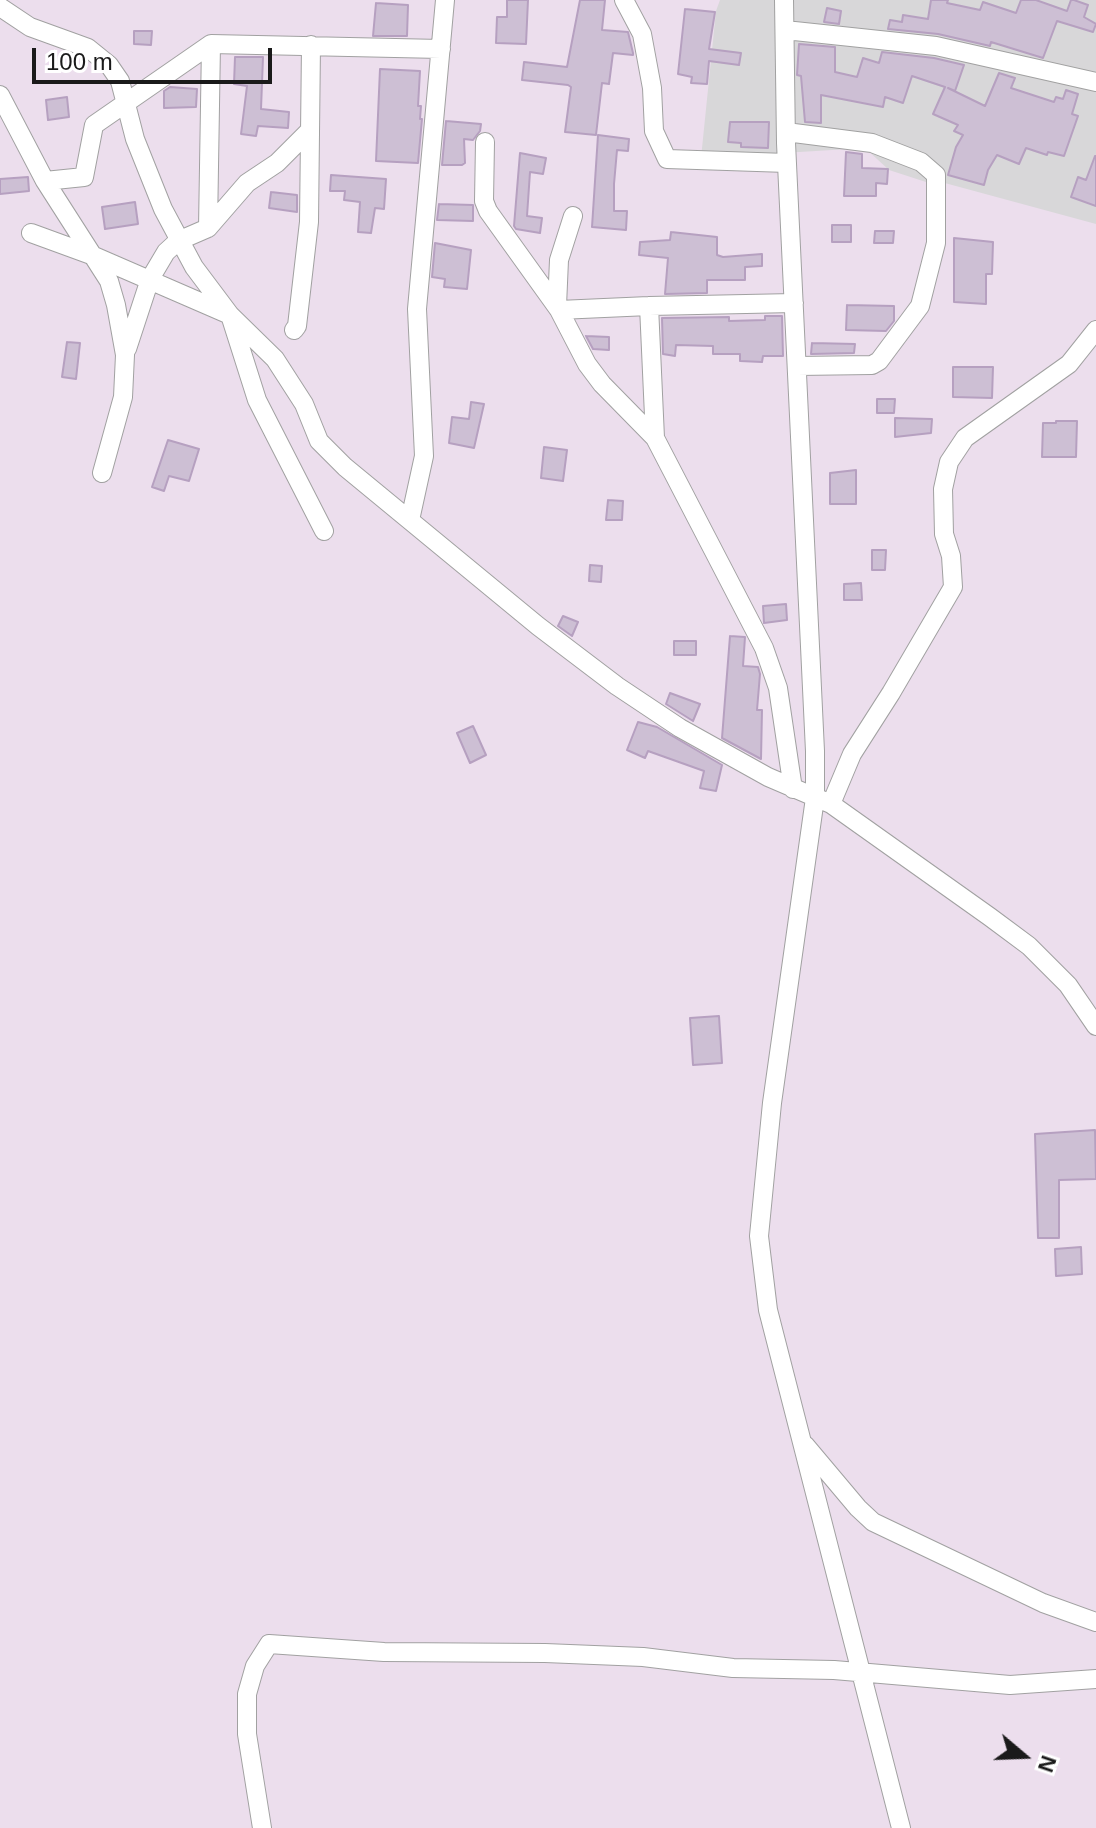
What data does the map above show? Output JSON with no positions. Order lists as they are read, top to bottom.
{
  "scale_bar": "100 m",
  "north": "right"
}
